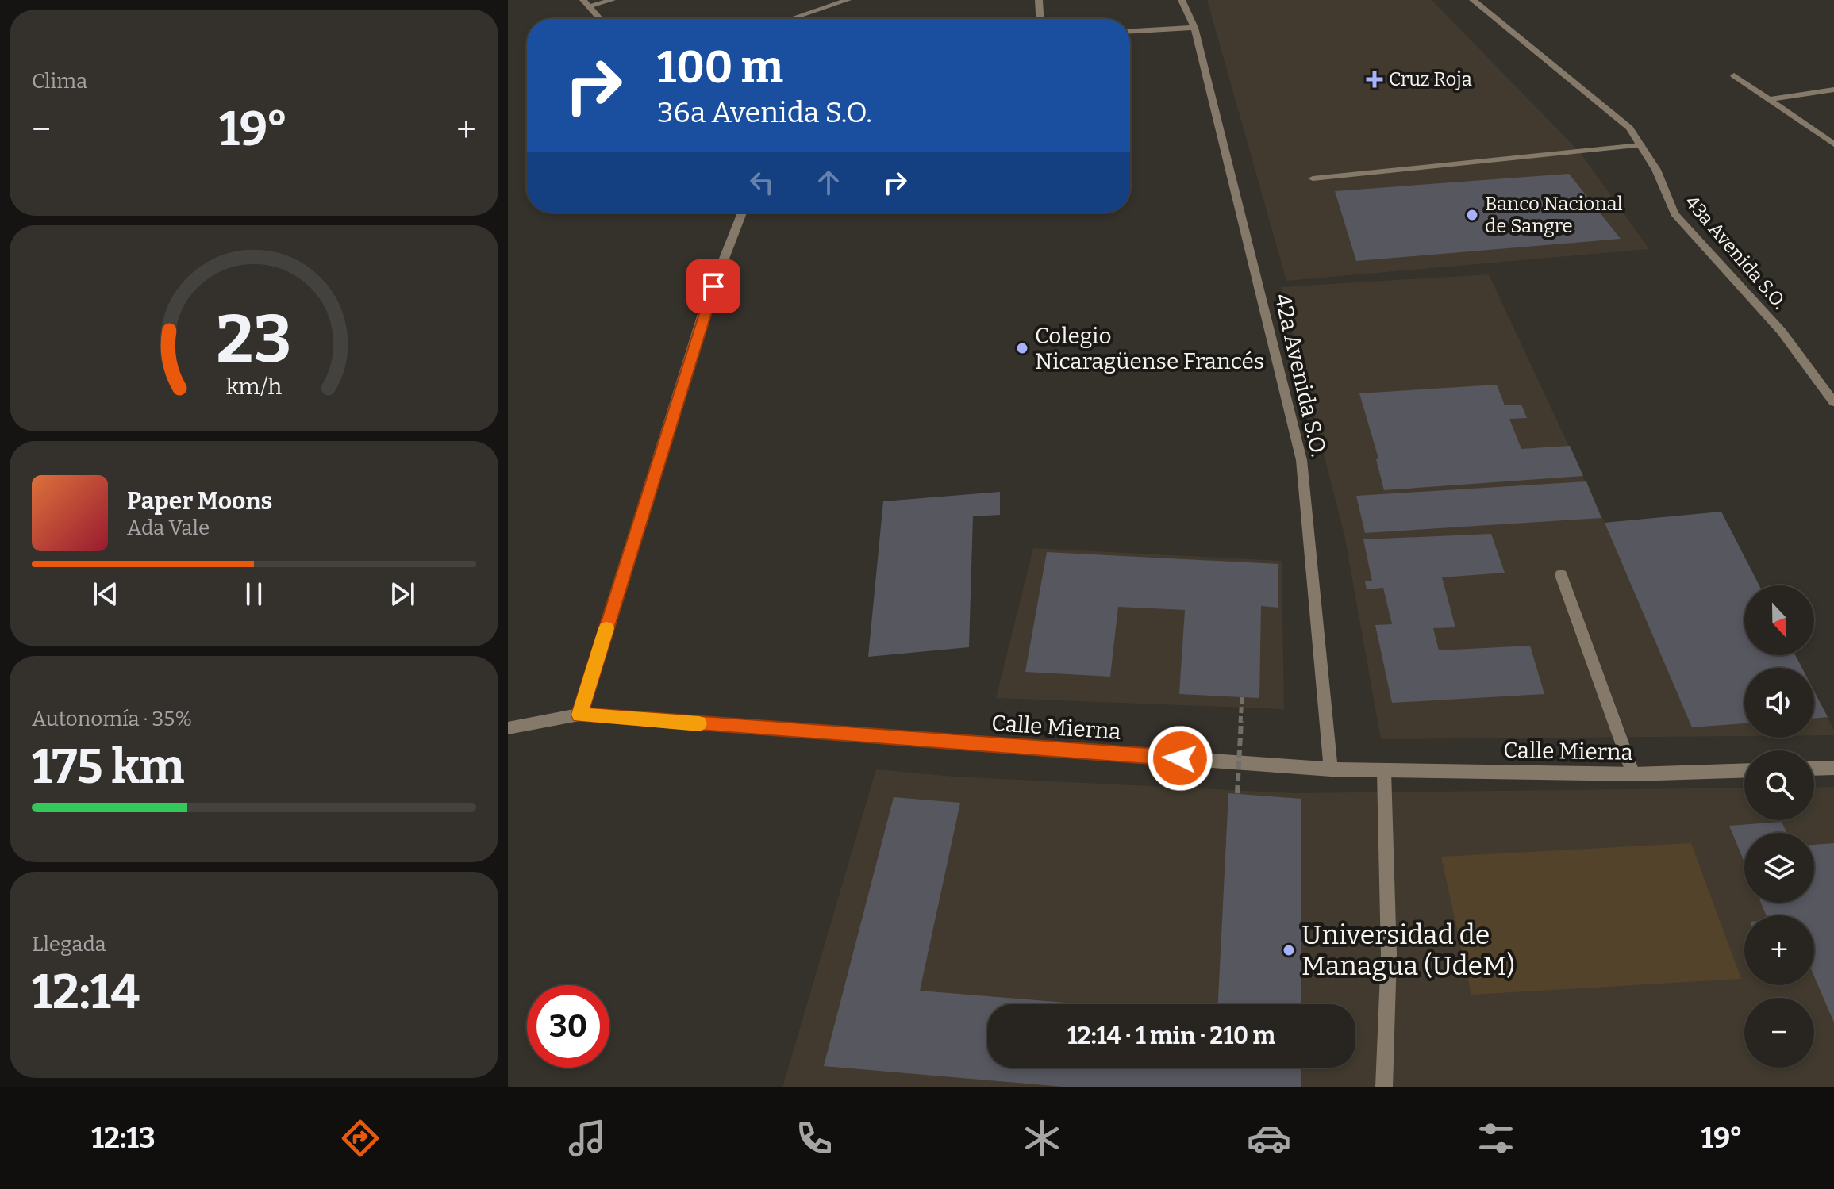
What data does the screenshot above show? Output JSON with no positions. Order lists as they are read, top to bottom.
{
  "streets": {
    "street": ["43a Avenida S.O.", "42a Avenida S.O.", "Calle Mierna"]
  },
  "crossings": [
    ["42a Avenida S.O.", "Calle Mierna"]
  ],
  "places": {
    "health": ["Cruz Roja"],
    "other": ["Banco Nacional de Sangre", "Colegio Nicaragüense Francés", "Universidad de Managua (UdeM)"]
  },
  "north": "bottom",
  "page": {
    "tile": [
      "Clima",
      ["Autonomía · 35%", "175 km"],
      ["Llegada", "12:14"]
    ],
    "turn": ["100 m", "36a Avenida S.O."],
    "heat": ["−", "19°", "+"],
    "song": ["Paper Moons", "Ada Vale"],
    "map_buttons": ["+", "−"],
    "limit": "30",
    "trip": "12:14 · 1 min · 210 m",
    "tabs": ["12:13", "19°"],
    "gauge": ["23", "km/h"]
  }
}
